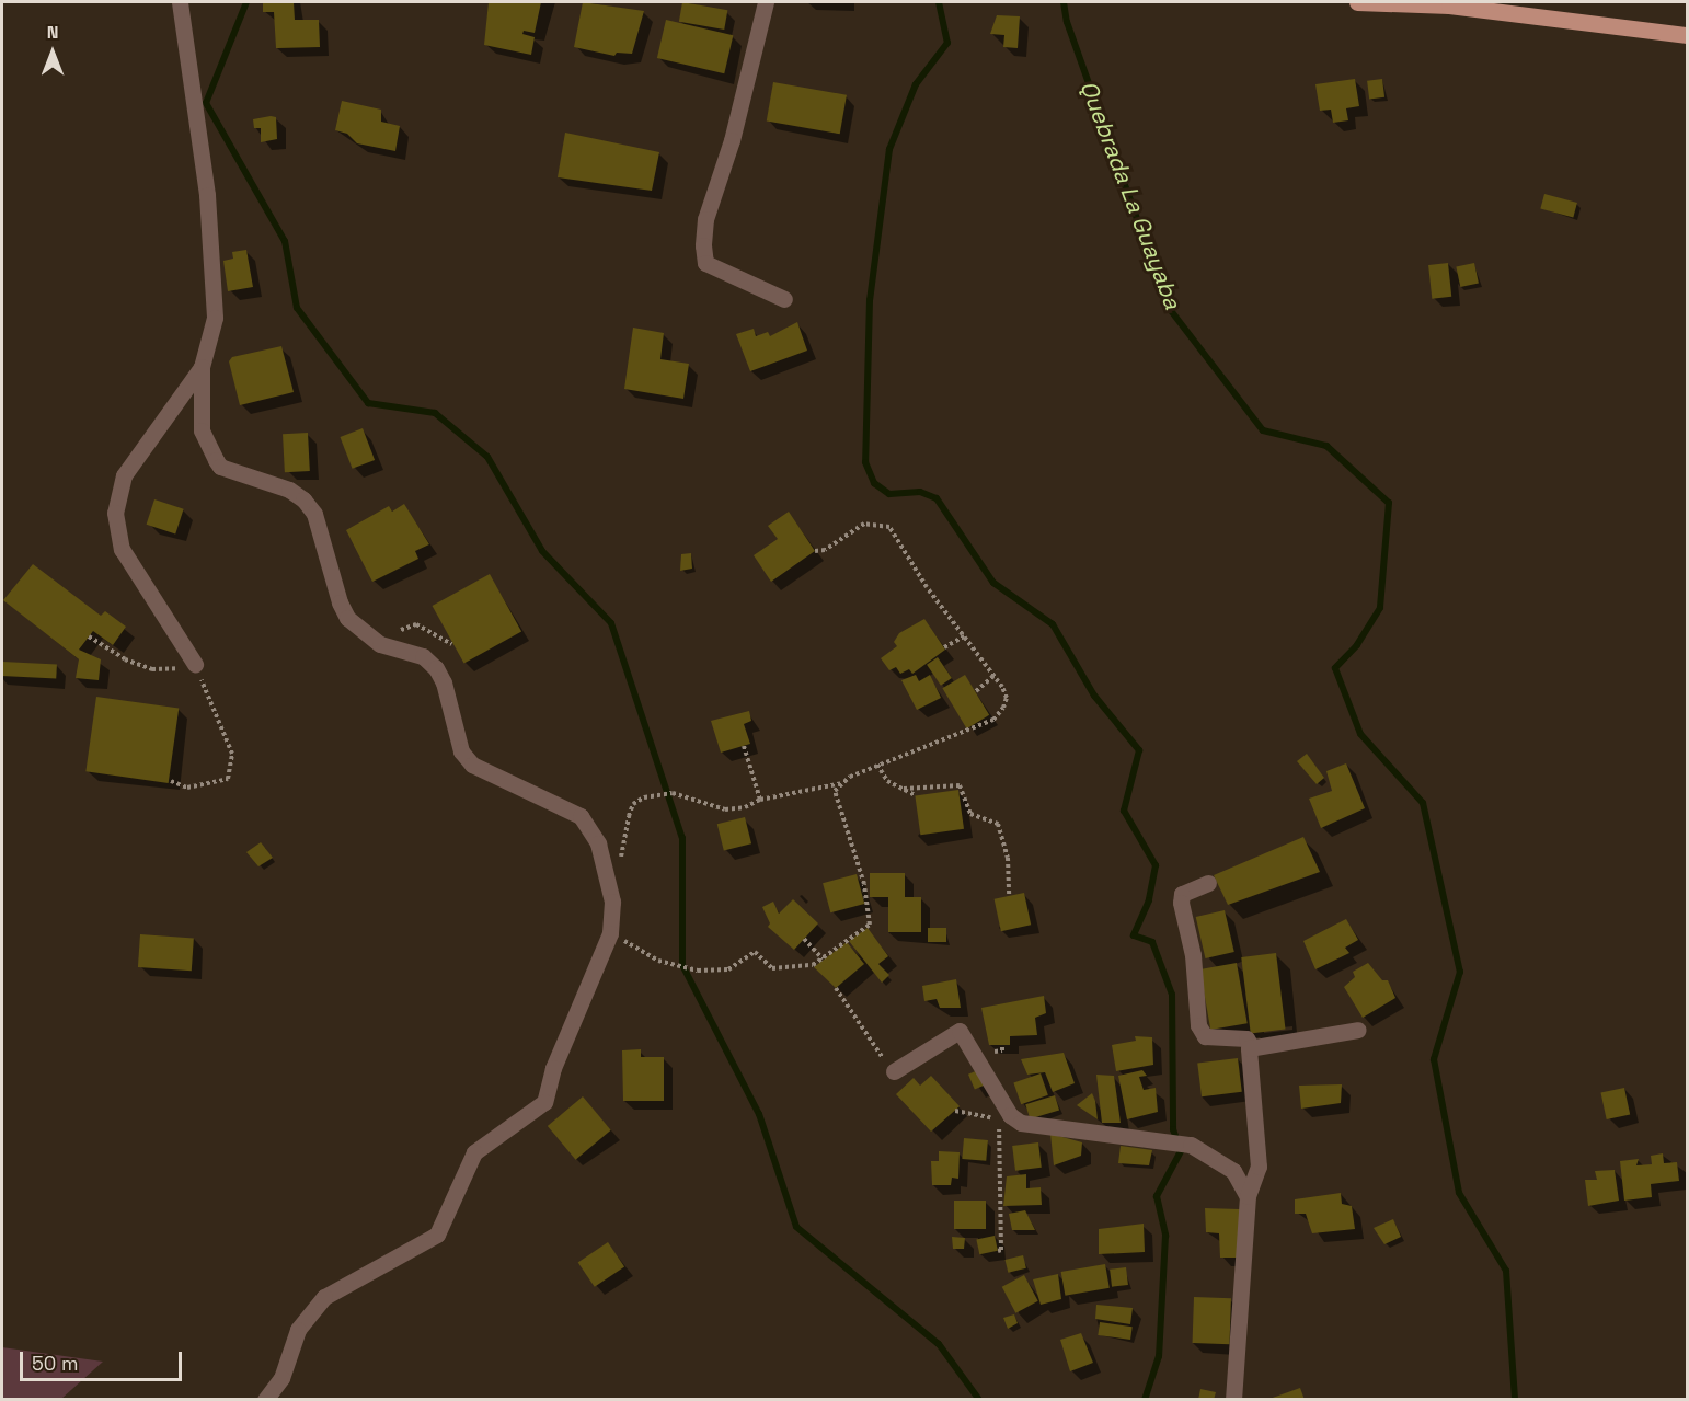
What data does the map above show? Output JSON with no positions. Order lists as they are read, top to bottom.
{
  "water": ["Quebrada La Guayaba"],
  "scale_bar": "50 m",
  "north": "top"
}
